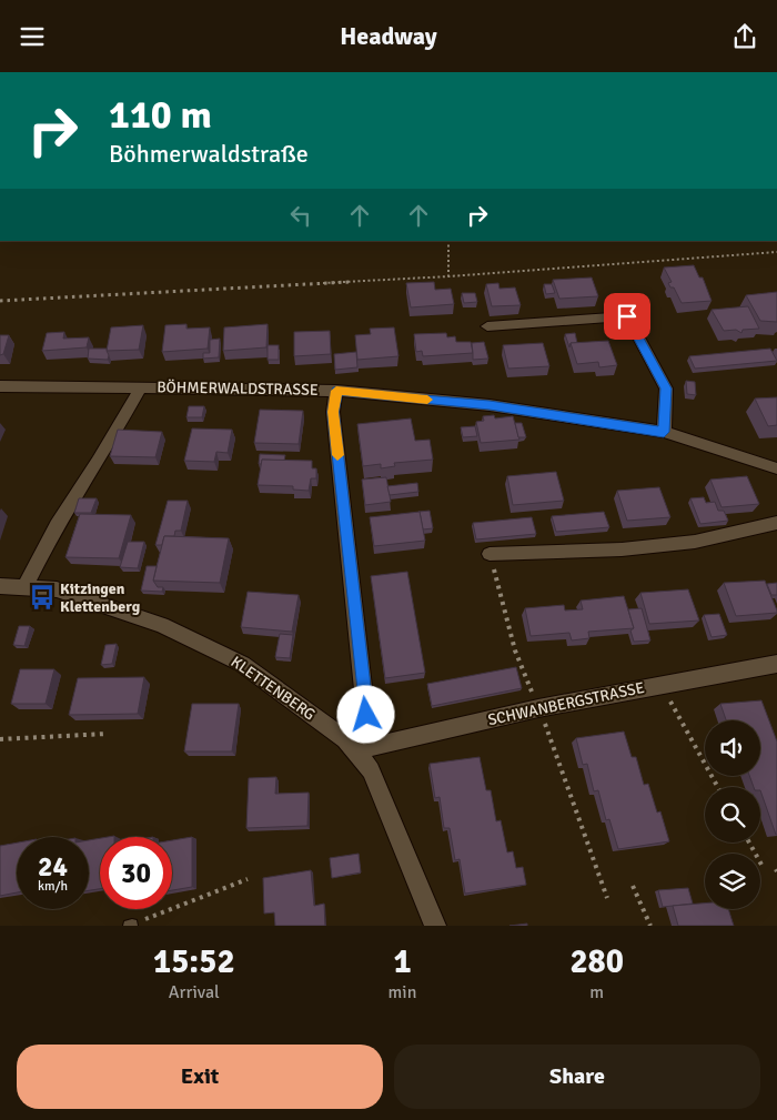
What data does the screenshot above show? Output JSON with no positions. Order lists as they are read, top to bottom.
{
  "streets": {
    "street": ["BÖHMERWALDSTRASSE", "KLETTENBERG", "SCHWANBERGSTRASSE"]
  },
  "crossings": [
    ["BÖHMERWALDSTRASSE", "KLETTENBERG"],
    ["KLETTENBERG", "SCHWANBERGSTRASSE"]
  ],
  "places": {
    "bus stop": ["Kitzingen Klettenberg"]
  },
  "page": {
    "header": "Headway",
    "turn": ["110 m", "Böhmerwaldstraße"],
    "speed": "24 km/h",
    "limit": "30",
    "eta": [
      "15:52",
      "Arrival",
      "1",
      "min",
      "280",
      "m"
    ],
    "buttons": ["Exit", "Share"]
  }
}
